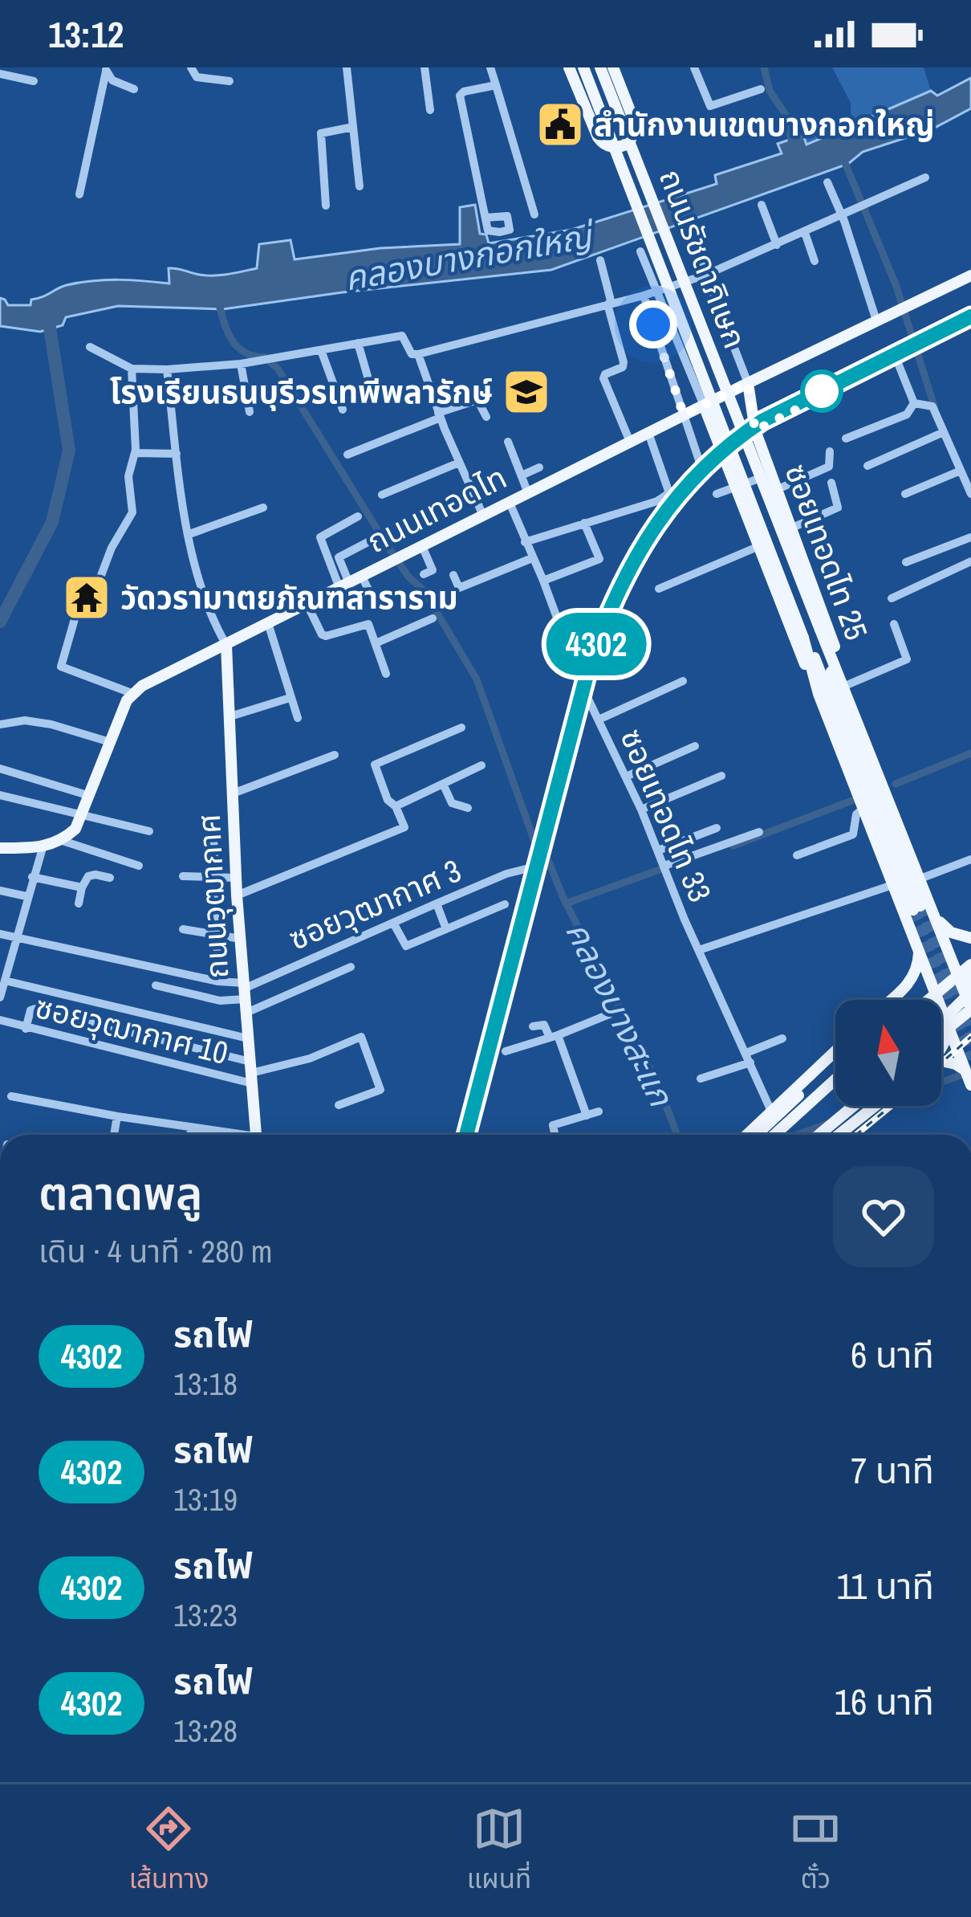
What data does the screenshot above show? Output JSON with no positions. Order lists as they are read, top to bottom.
{
  "streets": {
    "main road": [
      "ถนนรัชดาภิเษก",
      "ถนนเทอดไท",
      "ซอยเทอดไท 25",
      "ถนนวุฒากาศ"
    ],
    "street": ["ซอยเทอดไท 33", "ซอยวุฒากาศ 3", "ซอยวุฒากาศ 10"]
  },
  "crossings": [
    ["ถนนรัชดาภิเษก", "ถนนเทอดไท"],
    ["ถนนรัชดาภิเษก", "ซอยเทอดไท 25"],
    ["ถนนเทอดไท", "ซอยเทอดไท 25"],
    ["ถนนเทอดไท", "ซอยเทอดไท 33"],
    ["ถนนเทอดไท", "ถนนวุฒากาศ"],
    ["ถนนวุฒากาศ", "ซอยวุฒากาศ 3"],
    ["ถนนวุฒากาศ", "ซอยวุฒากาศ 10"]
  ],
  "water": ["คลองบางกอกใหญ่", "คลองบางสะแก"],
  "places": {
    "public building": ["สำนักงานเขตบางกอกใหญ่"],
    "school or university": ["โรงเรียนธนบุรีวรเทพีพลารักษ์"],
    "temple": ["วัดวรามาตยภัณฑสาราราม"]
  },
  "north": "top",
  "page": {
    "status": "13:12",
    "on_map": "4302",
    "heading": ["ตลาดพลู", "เดิน · 4 นาที · 280 m"],
    "list": [
      {
        "mark": "4302",
        "name": "รถไฟ",
        "note": "13:18",
        "value": "6 นาที"
      },
      {
        "mark": "4302",
        "name": "รถไฟ",
        "note": "13:19",
        "value": "7 นาที"
      },
      {
        "mark": "4302",
        "name": "รถไฟ",
        "note": "13:23",
        "value": "11 นาที"
      },
      {
        "mark": "4302",
        "name": "รถไฟ",
        "note": "13:28",
        "value": "16 นาที"
      }
    ],
    "tabs": ["เส้นทาง", "แผนที่", "ตั๋ว"]
  }
}
